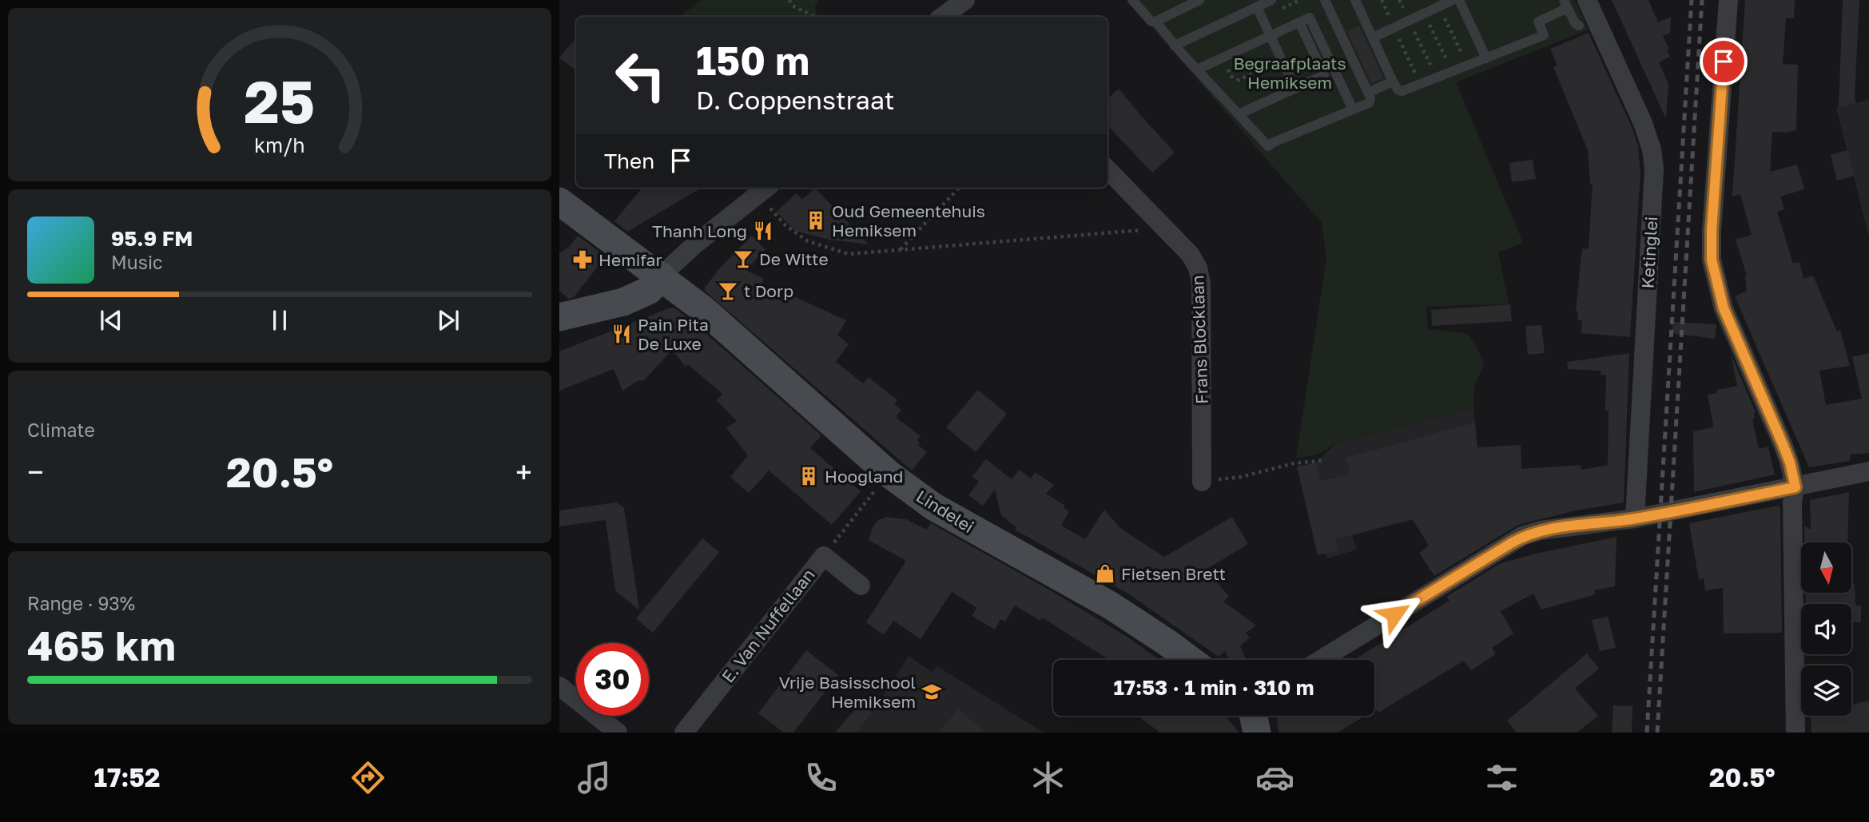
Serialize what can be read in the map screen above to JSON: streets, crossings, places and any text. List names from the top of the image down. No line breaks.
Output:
{"streets":{"street":["Ketinglei","Frans Blocklaan","Lindelei","E. Van Nuffellaan"]},"parks":["Begraafplaats Hemiksem"],"places":{"building":["Oud Gemeentehuis Hemiksem","Hoogland"],"restaurant":["Thanh Long","Pain Pita De Luxe"],"bar":["De Witte","t Dorp"],"pharmacy":["Hemifar"],"shop":["Fietsen Brett"],"school or university":["Vrije Basisschool Hemiksem"]},"north":"bottom","page":{"turn":["150 m","D. Coppenstraat"],"then":"Then","song":["95.9 FM","Music"],"tile":["Climate",["Range · 93%","465 km"]],"heat":["−","20.5°","+"],"limit":"30","trip":"17:53 · 1 min · 310 m","tabs":["17:52","20.5°"],"gauge":["25","km/h"]}}
